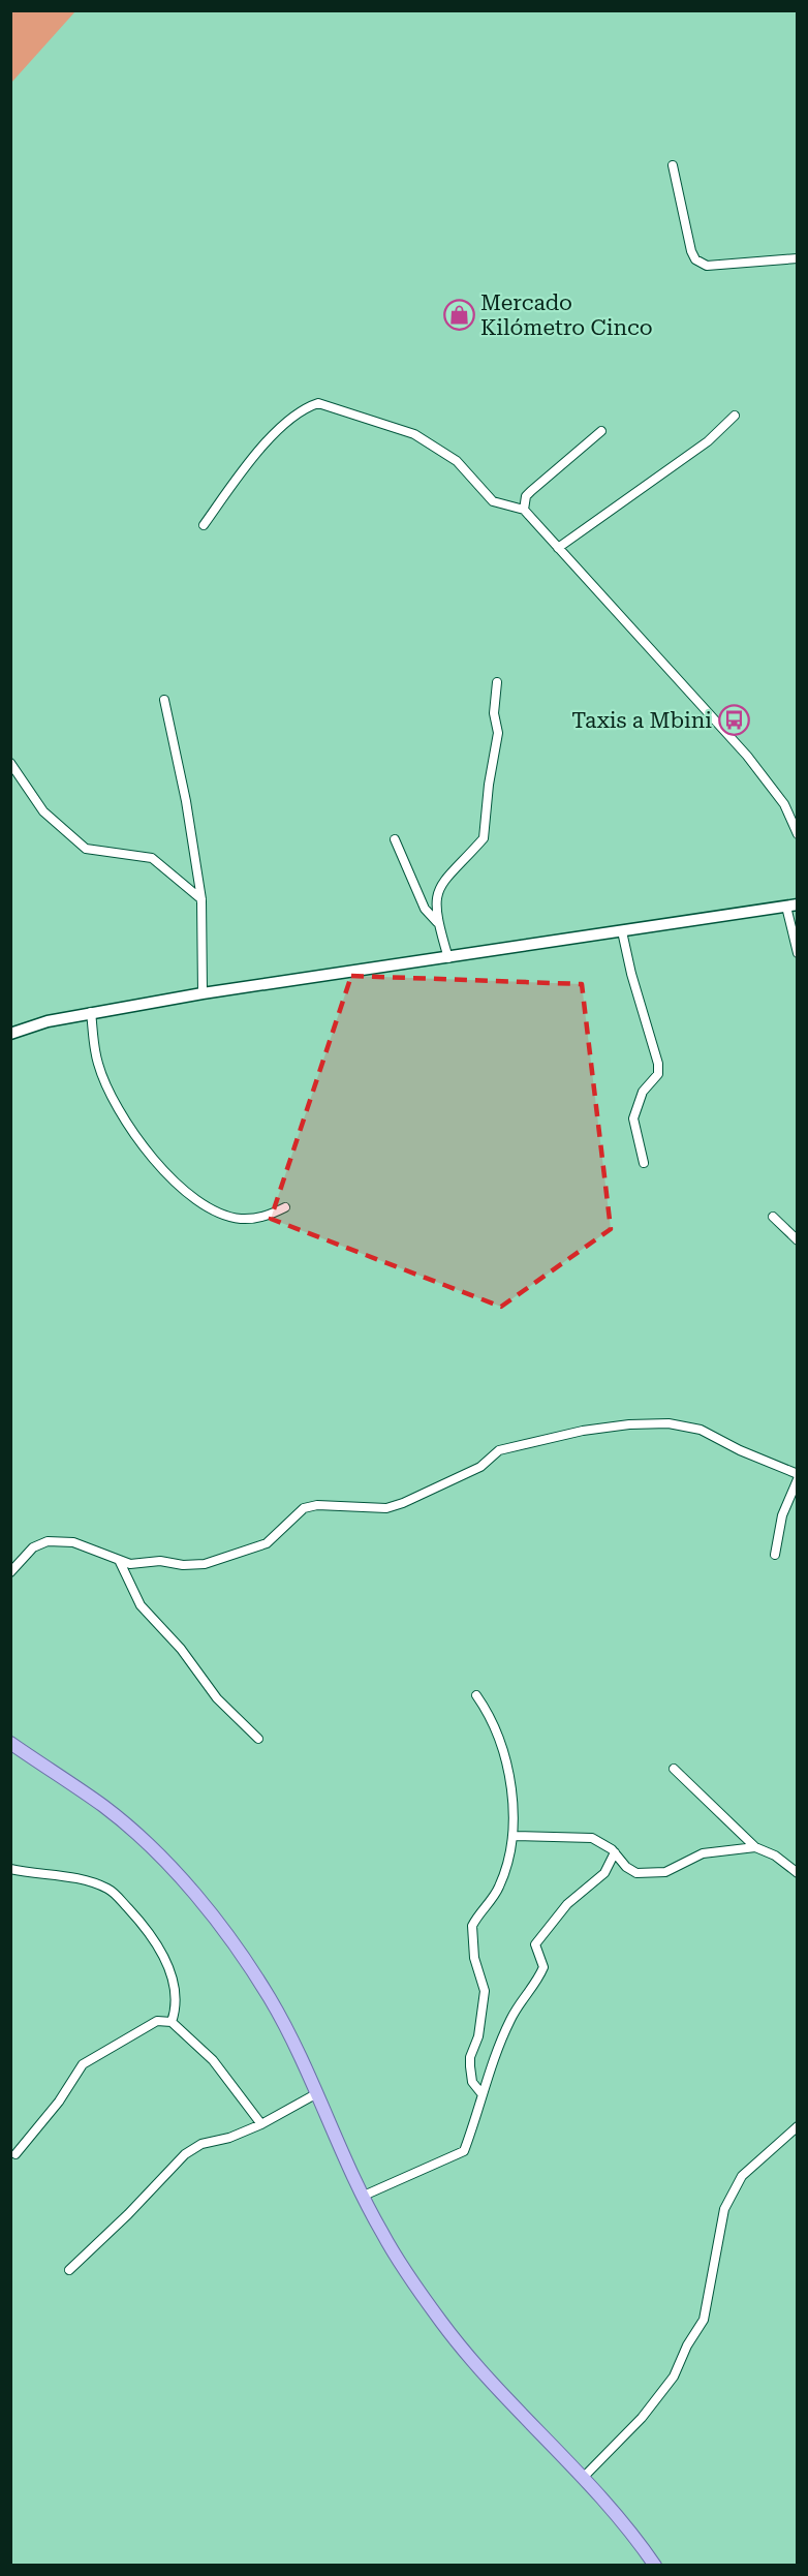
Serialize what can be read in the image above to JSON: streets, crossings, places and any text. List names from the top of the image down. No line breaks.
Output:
{"places":{"shop":["Mercado Kilómetro Cinco"],"bus stop":["Taxis a Mbini"]}}
